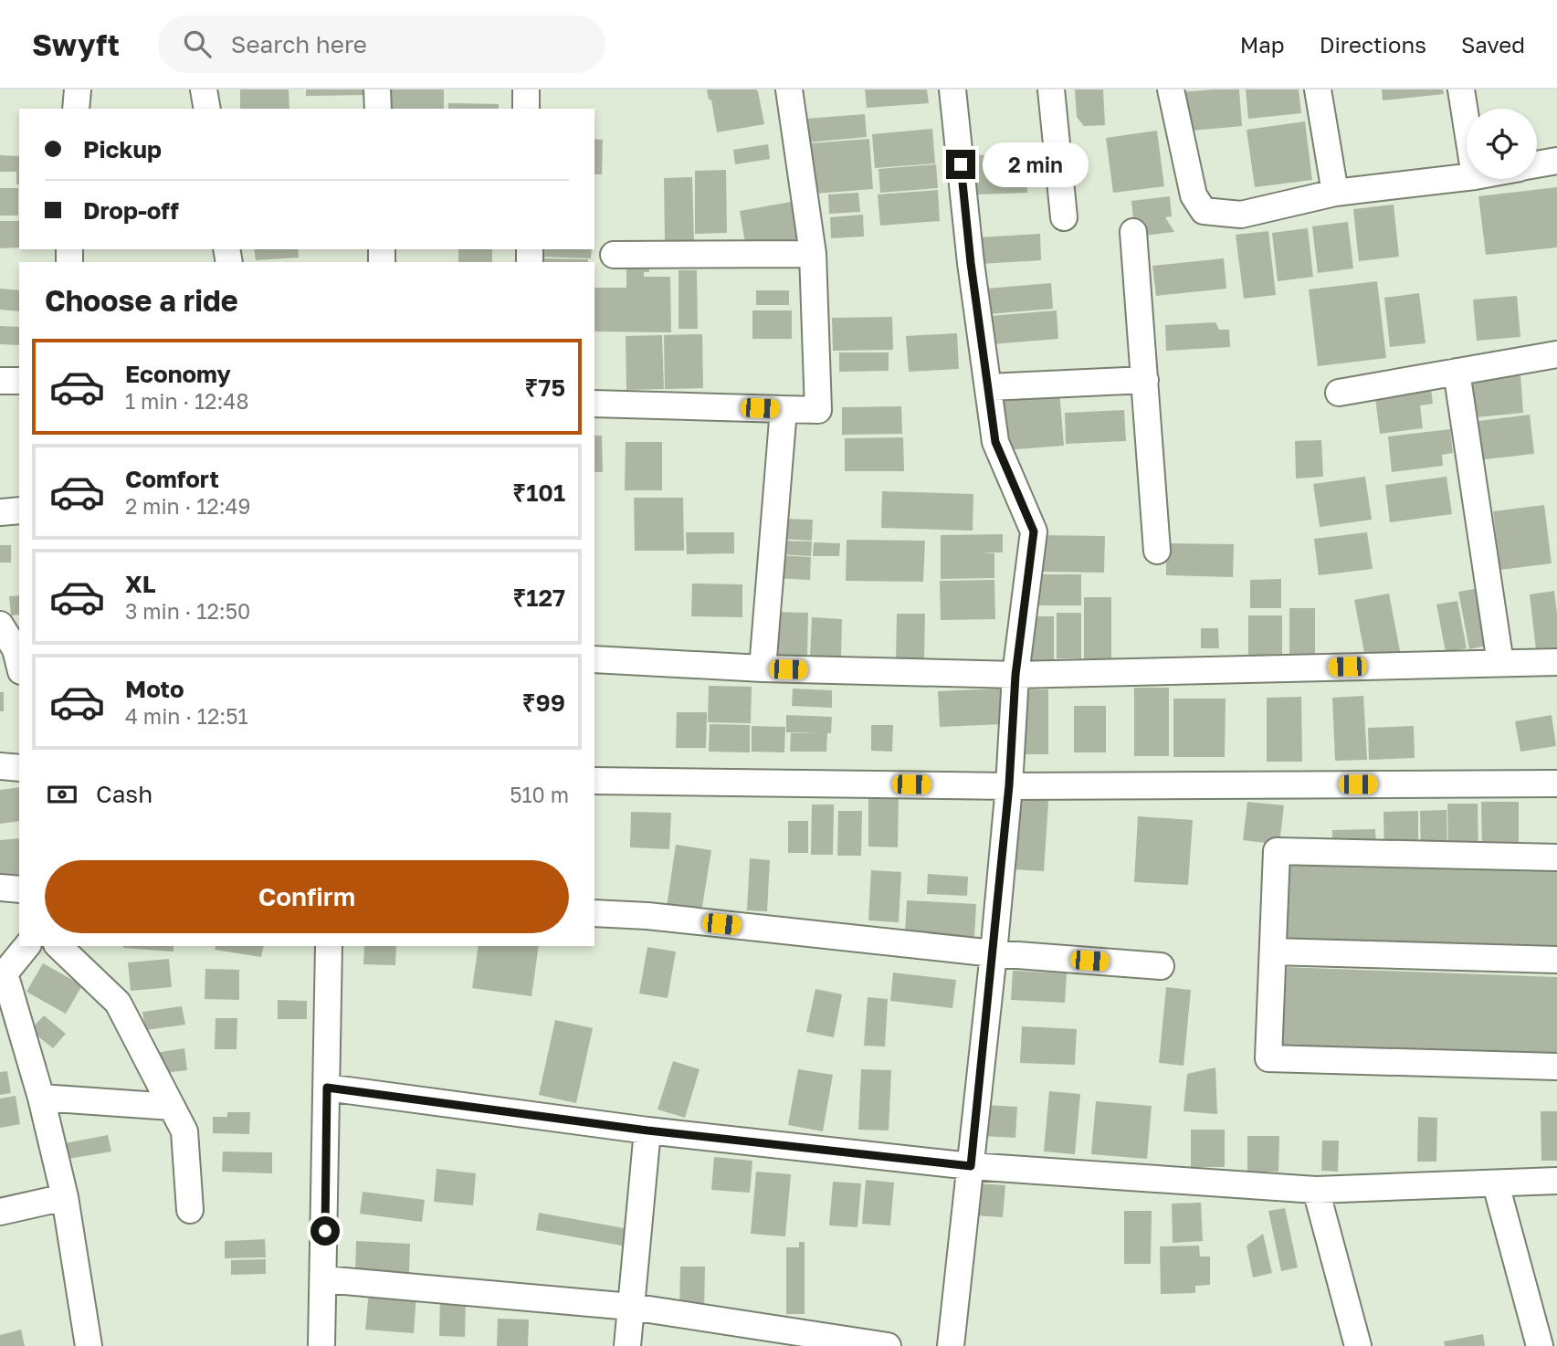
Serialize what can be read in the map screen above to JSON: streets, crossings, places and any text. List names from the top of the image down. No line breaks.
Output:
{"page":{"header":"Swyft","search":"Search here","nav":["Map","Directions","Saved"],"banner":["Pickup","Drop-off"],"bubble":"2 min","heading":"Choose a ride","list":[{"name":"Economy","note":"1 min · 12:48","value":"₹75"},{"name":"Comfort","note":"2 min · 12:49","value":"₹101"},{"name":"XL","note":"3 min · 12:50","value":"₹127"},{"name":"Moto","note":"4 min · 12:51","value":"₹99"}],"pay":["Cash","510 m"],"buttons":"Confirm"}}
